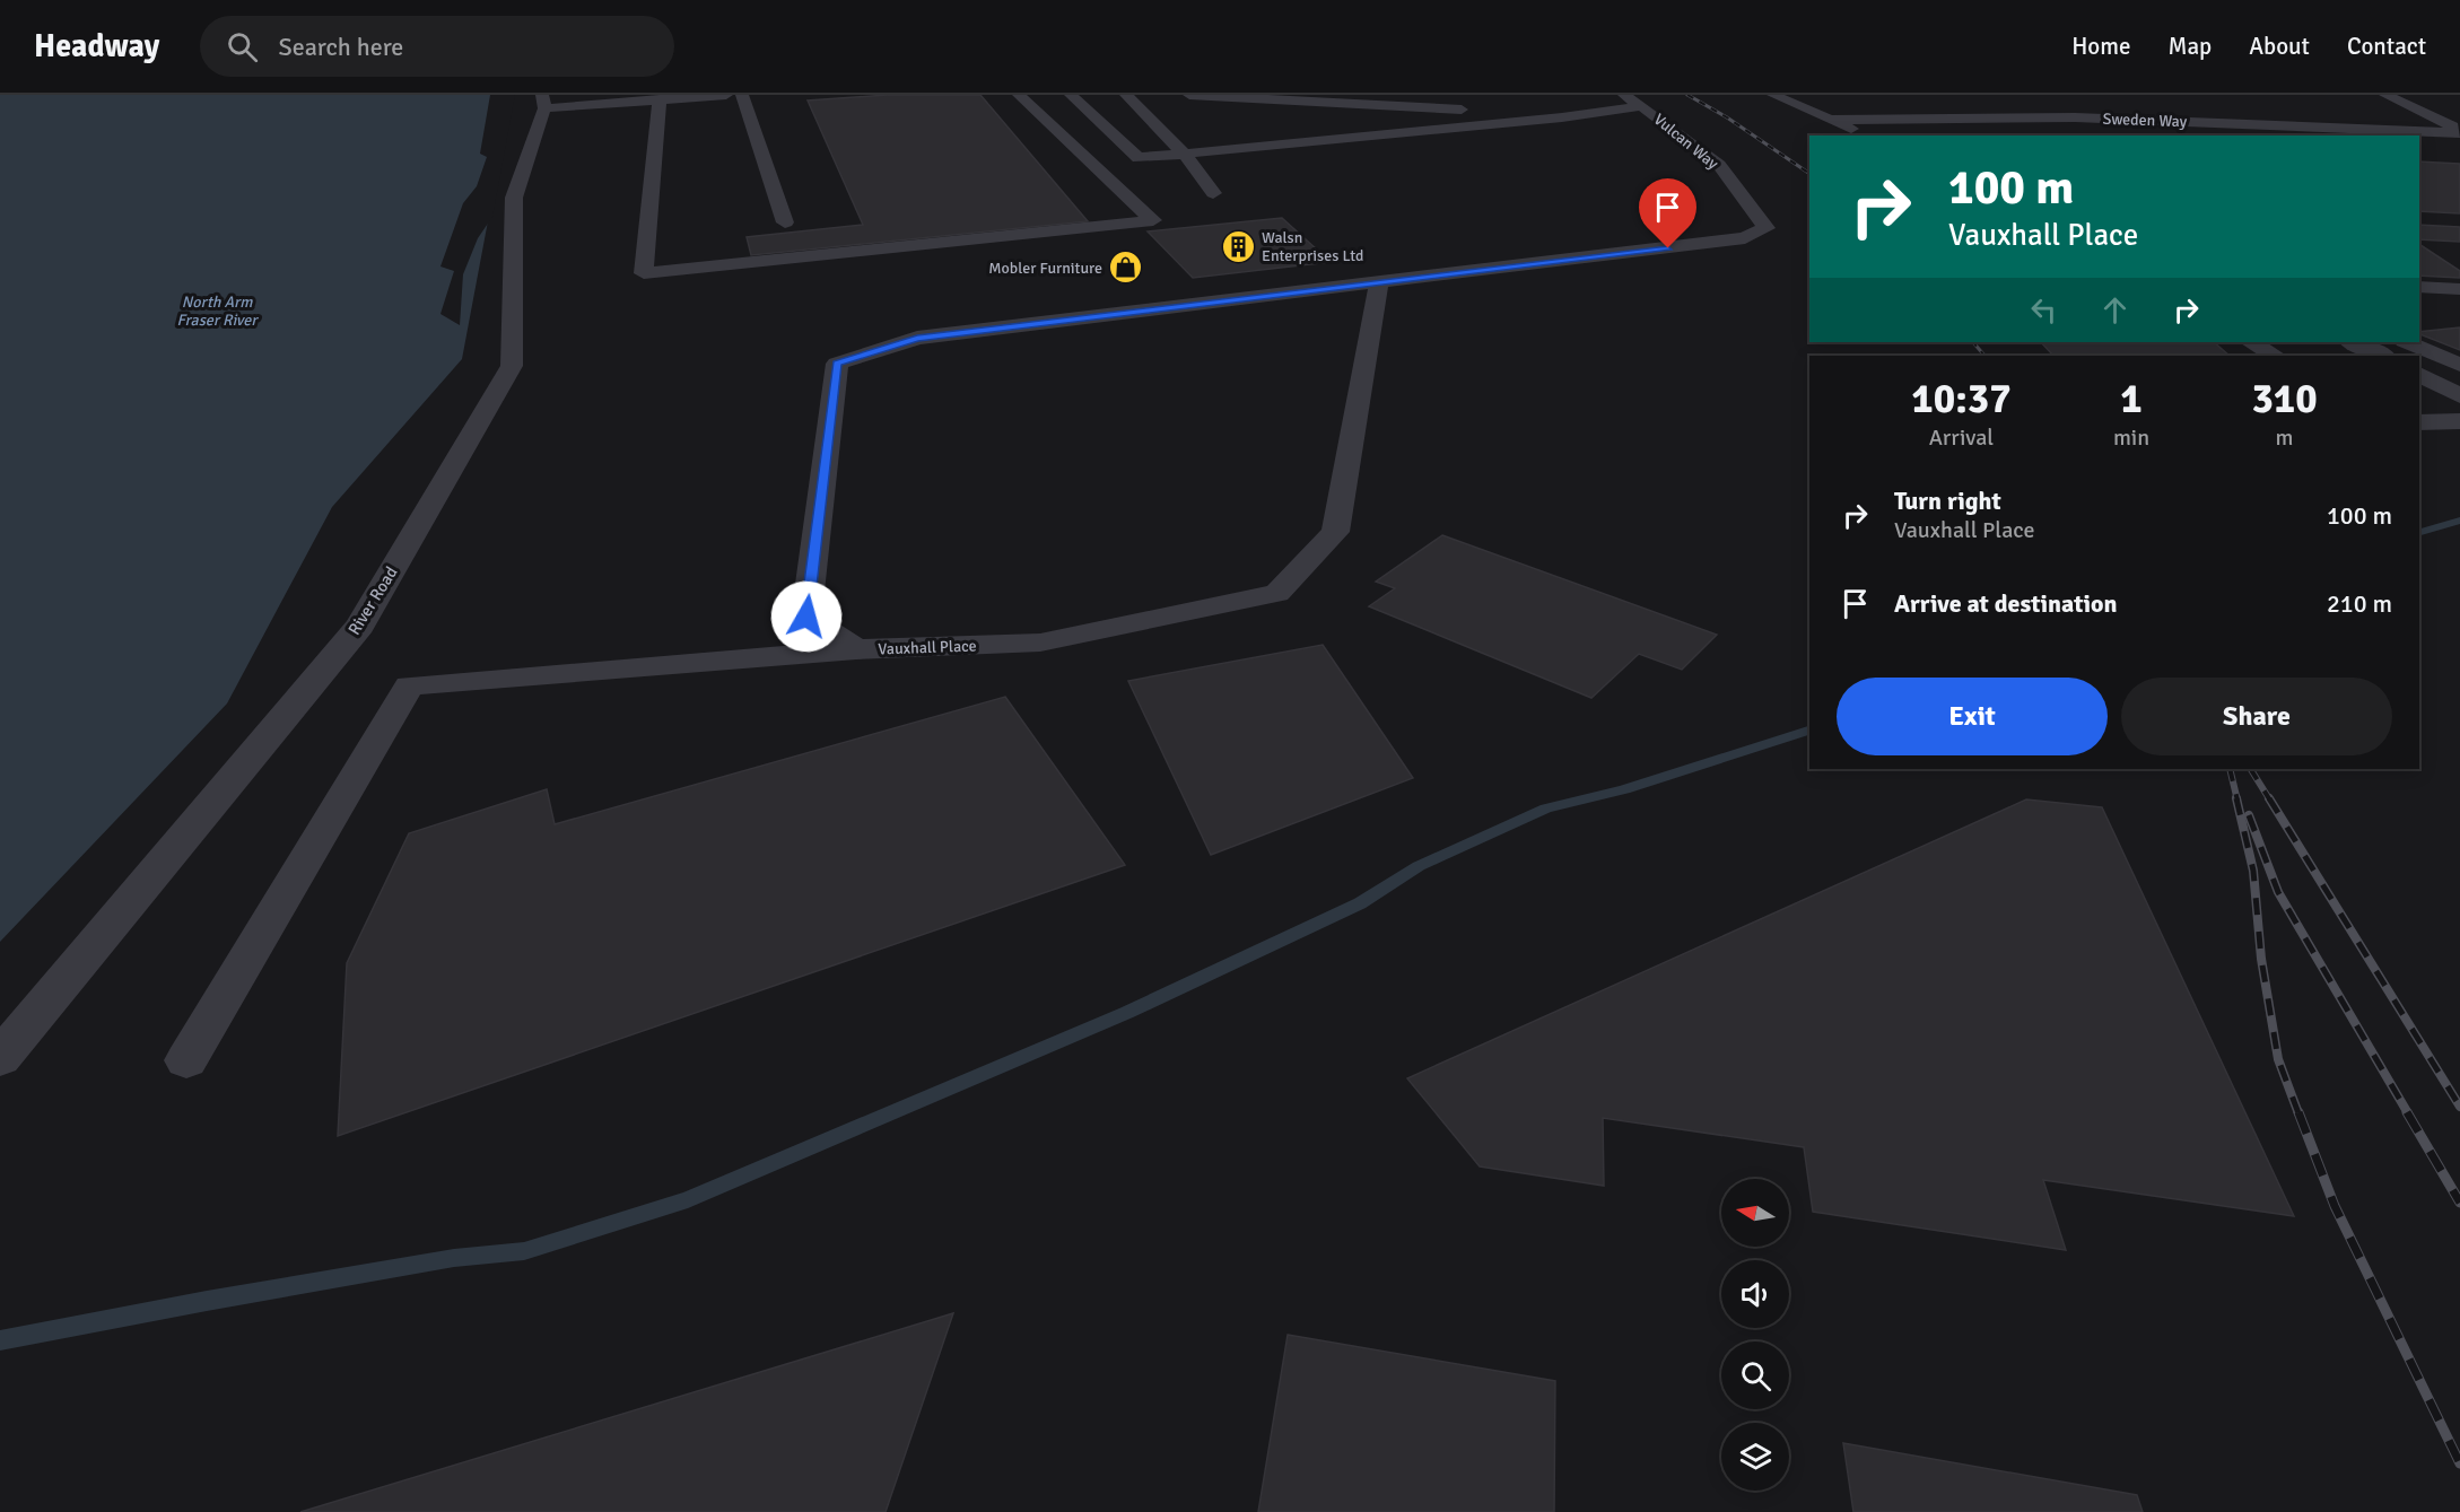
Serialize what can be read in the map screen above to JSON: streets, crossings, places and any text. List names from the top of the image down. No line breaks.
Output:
{"streets":{"street":["Sweden Way","Vulcan Way","River Road","Vauxhall Place"]},"crossings":[["Vulcan Way","Vauxhall Place"]],"water":["North Arm Fraser River"],"places":{"building":["Walsn Enterprises Ltd"],"shop":["Mobler Furniture"]},"north":"left","page":{"header":"Headway","search":"Search here","nav":["Home","Map","About","Contact"],"turn":["100 m","Vauxhall Place"],"eta":["10:37","Arrival","1","min","310","m"],"list":[{"name":"Turn right","note":"Vauxhall Place","value":"100 m"},{"name":"Arrive at destination","value":"210 m"}],"buttons":["Exit","Share"]}}
